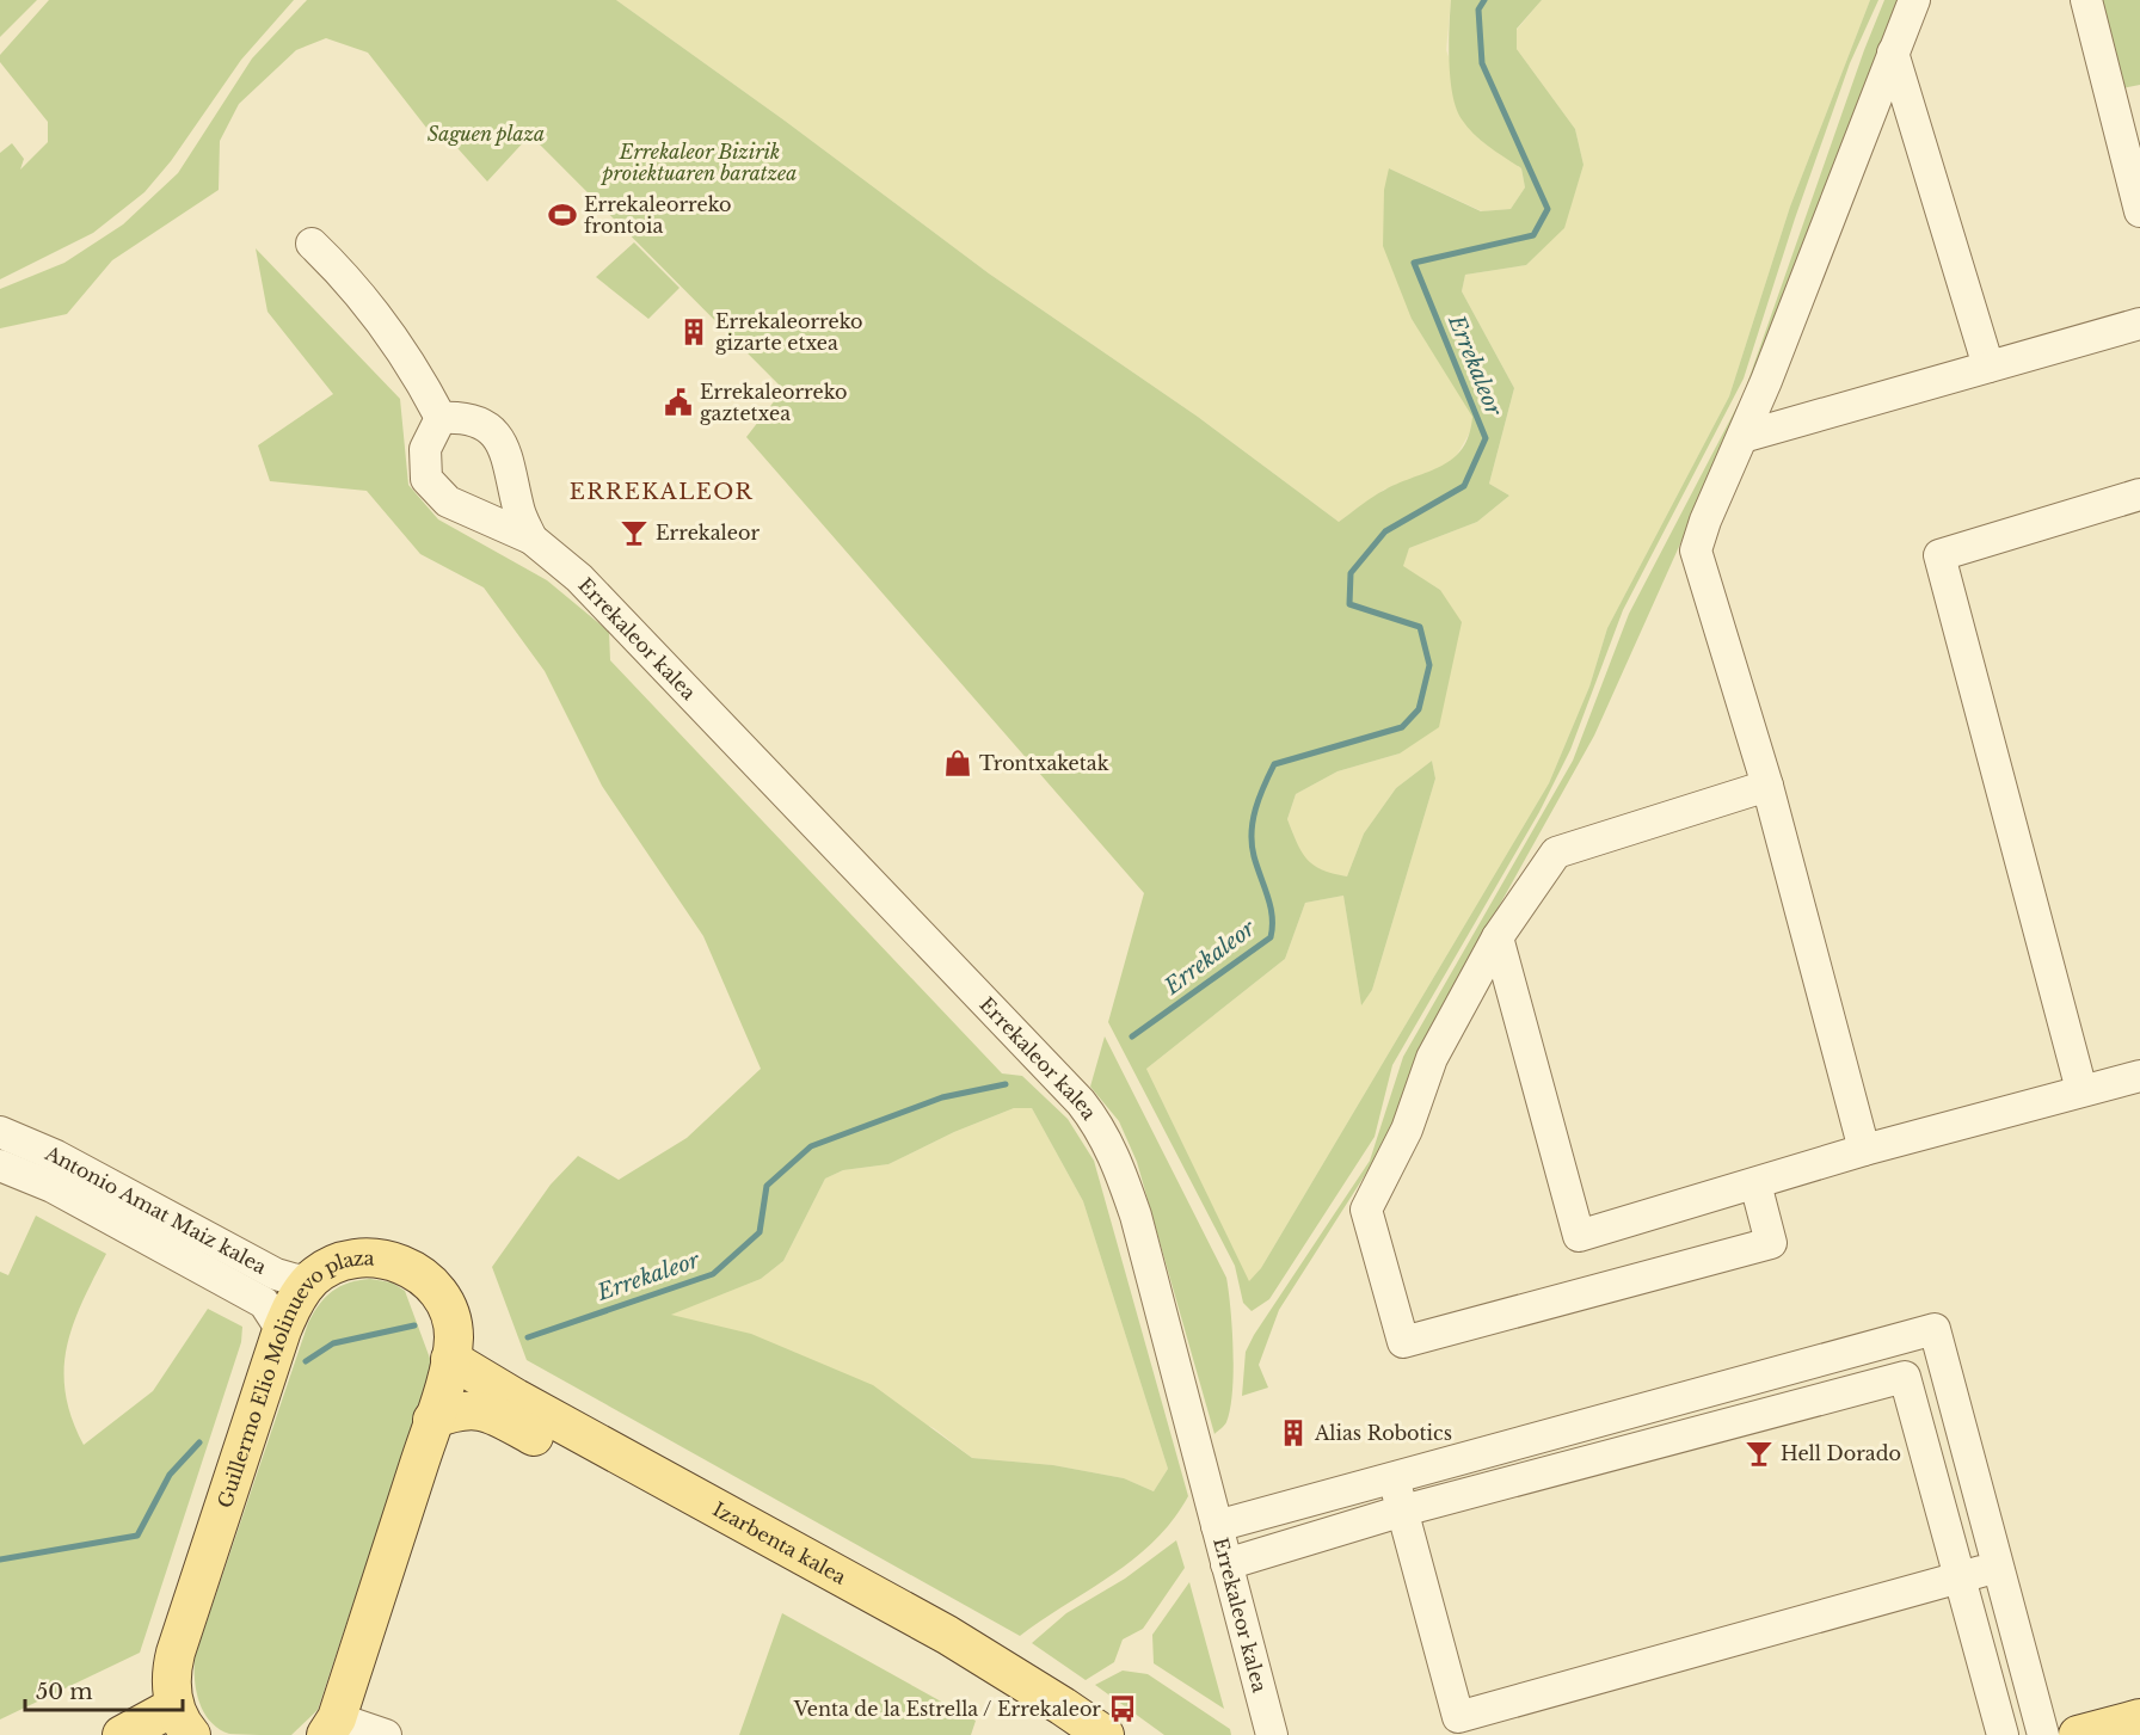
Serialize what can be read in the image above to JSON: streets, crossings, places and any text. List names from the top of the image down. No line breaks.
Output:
{"streets":{"main road":["Guillermo Elio Molinuevo plaza","Izarbenta kalea"],"street":["Errekaleor kalea","Antonio Amat Maiz kalea"]},"crossings":[["Antonio Amat Maiz kalea","Guillermo Elio Molinuevo plaza"],["Guillermo Elio Molinuevo plaza","Izarbenta kalea"]],"districts":["ERREKALEOR"],"water":["Errekaleor"],"parks":["Saguen plaza","Errekaleor Bizirik proiektuaren baratzea"],"places":{"sports":["Errekaleorreko frontoia"],"building":["Errekaleorreko gizarte etxea","Alias Robotics"],"public building":["Errekaleorreko gaztetxea"],"bar":["Errekaleor","Hell Dorado"],"shop":["Trontxaketak"],"bus stop":["Venta de la Estrella / Errekaleor"]},"scale_bar":"50 m"}
